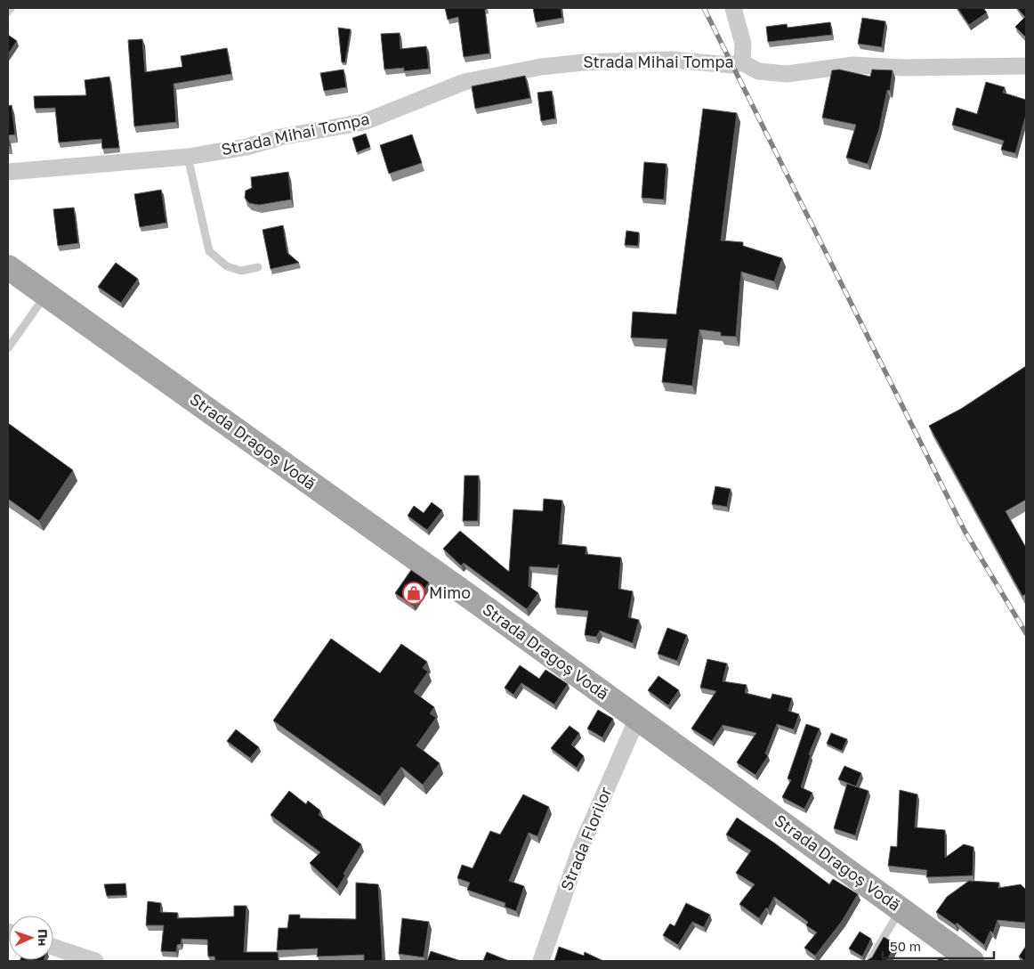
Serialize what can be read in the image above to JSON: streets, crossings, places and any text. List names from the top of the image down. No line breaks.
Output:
{"streets":{"main road":["Strada Dragoș Vodă"],"street":["Strada Mihai Tompa","Strada Florilor"]},"crossings":[["Strada Dragoș Vodă","Strada Florilor"]],"places":{"shop":["Mimo"]},"scale_bar":"50 m","north":"right"}
